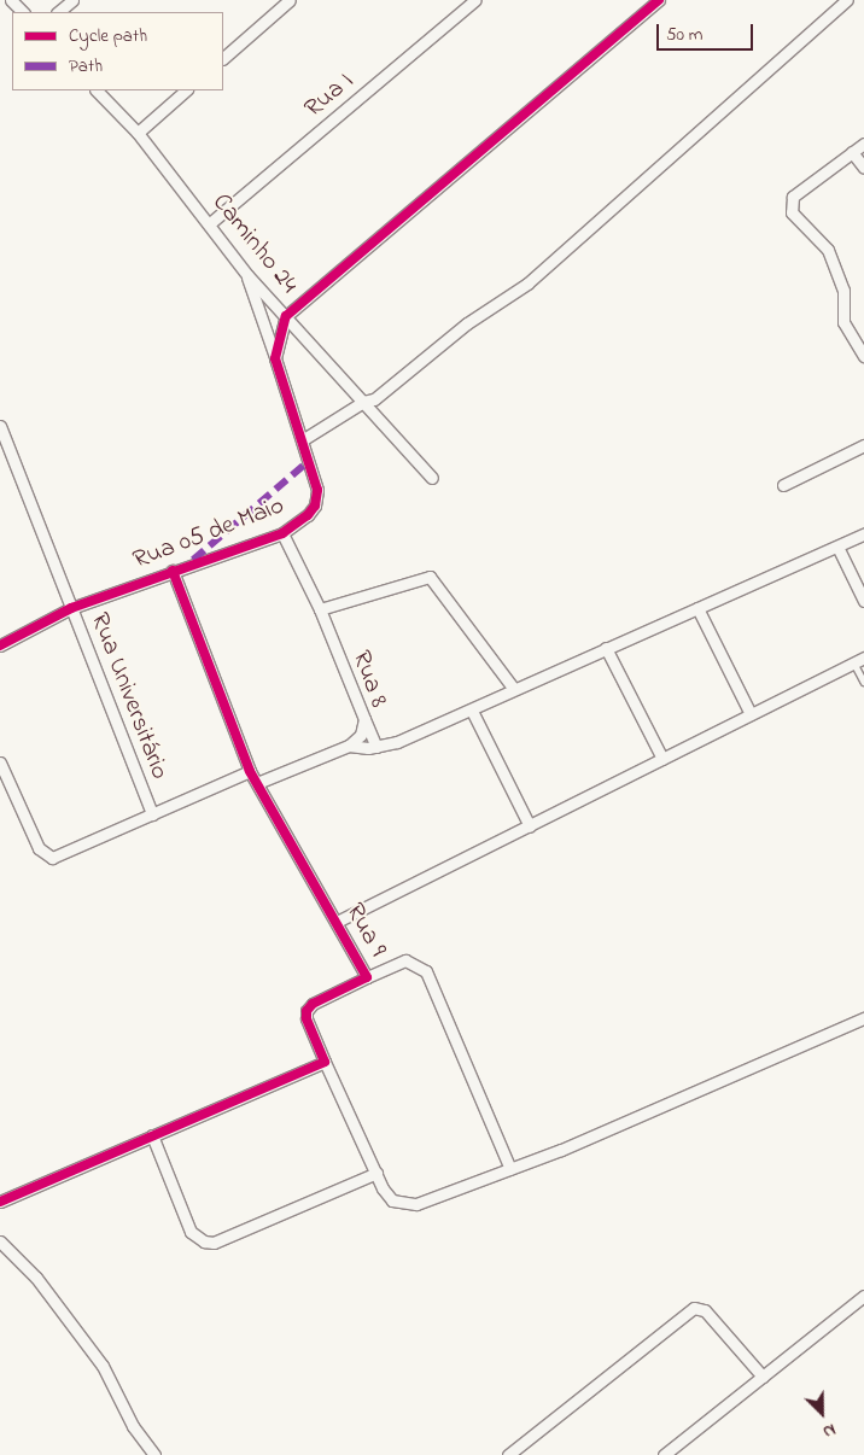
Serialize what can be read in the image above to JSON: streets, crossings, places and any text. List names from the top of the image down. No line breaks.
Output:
{"streets":{"street":["Rua I","Caminho 24","Rua 05 de Maio","Rua 8","Rua Universitário","Rua 9"]},"crossings":[["Rua I","Caminho 24"],["Caminho 24","Rua 05 de Maio"],["Rua 05 de Maio","Rua 8"],["Rua 05 de Maio","Rua Universitário"],["Rua 05 de Maio","Rua 9"],["Rua 8","Rua 9"]],"legend":["Cycle path","Path"],"scale_bar":"50 m","north":"bottom right"}
